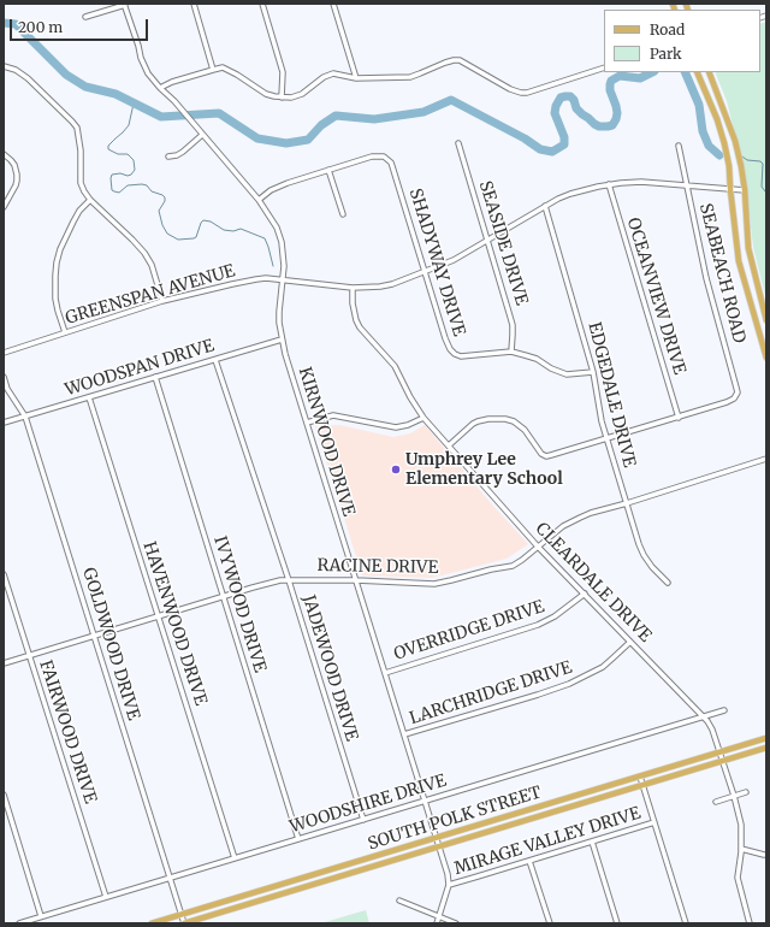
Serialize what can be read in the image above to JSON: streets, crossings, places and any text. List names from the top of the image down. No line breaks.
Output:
{"streets":{"main road":["SOUTH POLK STREET"],"street":["SEASIDE DRIVE","SHADYWAY DRIVE","SEABEACH ROAD","GREENSPAN AVENUE","OCEANVIEW DRIVE","WOODSPAN DRIVE","EDGEDALE DRIVE","KIRNWOOD DRIVE","RACINE DRIVE","CLEARDALE DRIVE","IVYWOOD DRIVE","HAVENWOOD DRIVE","OVERRIDGE DRIVE","GOLDWOOD DRIVE","JADEWOOD DRIVE","LARCHRIDGE DRIVE","FAIRWOOD DRIVE","WOODSHIRE DRIVE","MIRAGE VALLEY DRIVE"]},"crossings":[["SEASIDE DRIVE","SHADYWAY DRIVE"],["SEASIDE DRIVE","GREENSPAN AVENUE"],["SHADYWAY DRIVE","GREENSPAN AVENUE"],["SHADYWAY DRIVE","EDGEDALE DRIVE"],["SEABEACH ROAD","GREENSPAN AVENUE"],["SEABEACH ROAD","OCEANVIEW DRIVE"],["GREENSPAN AVENUE","OCEANVIEW DRIVE"],["GREENSPAN AVENUE","EDGEDALE DRIVE"],["GREENSPAN AVENUE","KIRNWOOD DRIVE"],["GREENSPAN AVENUE","CLEARDALE DRIVE"],["WOODSPAN DRIVE","KIRNWOOD DRIVE"],["WOODSPAN DRIVE","IVYWOOD DRIVE"],["WOODSPAN DRIVE","HAVENWOOD DRIVE"],["WOODSPAN DRIVE","GOLDWOOD DRIVE"],["WOODSPAN DRIVE","JADEWOOD DRIVE"],["EDGEDALE DRIVE","RACINE DRIVE"],["KIRNWOOD DRIVE","RACINE DRIVE"],["KIRNWOOD DRIVE","OVERRIDGE DRIVE"],["KIRNWOOD DRIVE","LARCHRIDGE DRIVE"],["KIRNWOOD DRIVE","WOODSHIRE DRIVE"],["KIRNWOOD DRIVE","SOUTH POLK STREET"],["KIRNWOOD DRIVE","MIRAGE VALLEY DRIVE"],["RACINE DRIVE","CLEARDALE DRIVE"],["RACINE DRIVE","IVYWOOD DRIVE"],["RACINE DRIVE","HAVENWOOD DRIVE"],["RACINE DRIVE","GOLDWOOD DRIVE"],["RACINE DRIVE","JADEWOOD DRIVE"],["RACINE DRIVE","FAIRWOOD DRIVE"],["CLEARDALE DRIVE","OVERRIDGE DRIVE"],["CLEARDALE DRIVE","LARCHRIDGE DRIVE"],["CLEARDALE DRIVE","WOODSHIRE DRIVE"],["CLEARDALE DRIVE","SOUTH POLK STREET"],["IVYWOOD DRIVE","WOODSHIRE DRIVE"],["HAVENWOOD DRIVE","WOODSHIRE DRIVE"],["GOLDWOOD DRIVE","WOODSHIRE DRIVE"],["GOLDWOOD DRIVE","SOUTH POLK STREET"],["JADEWOOD DRIVE","WOODSHIRE DRIVE"],["FAIRWOOD DRIVE","WOODSHIRE DRIVE"]],"places":["Umphrey Lee Elementary School"],"legend":["Road","Park"],"scale_bar":"200 m"}
